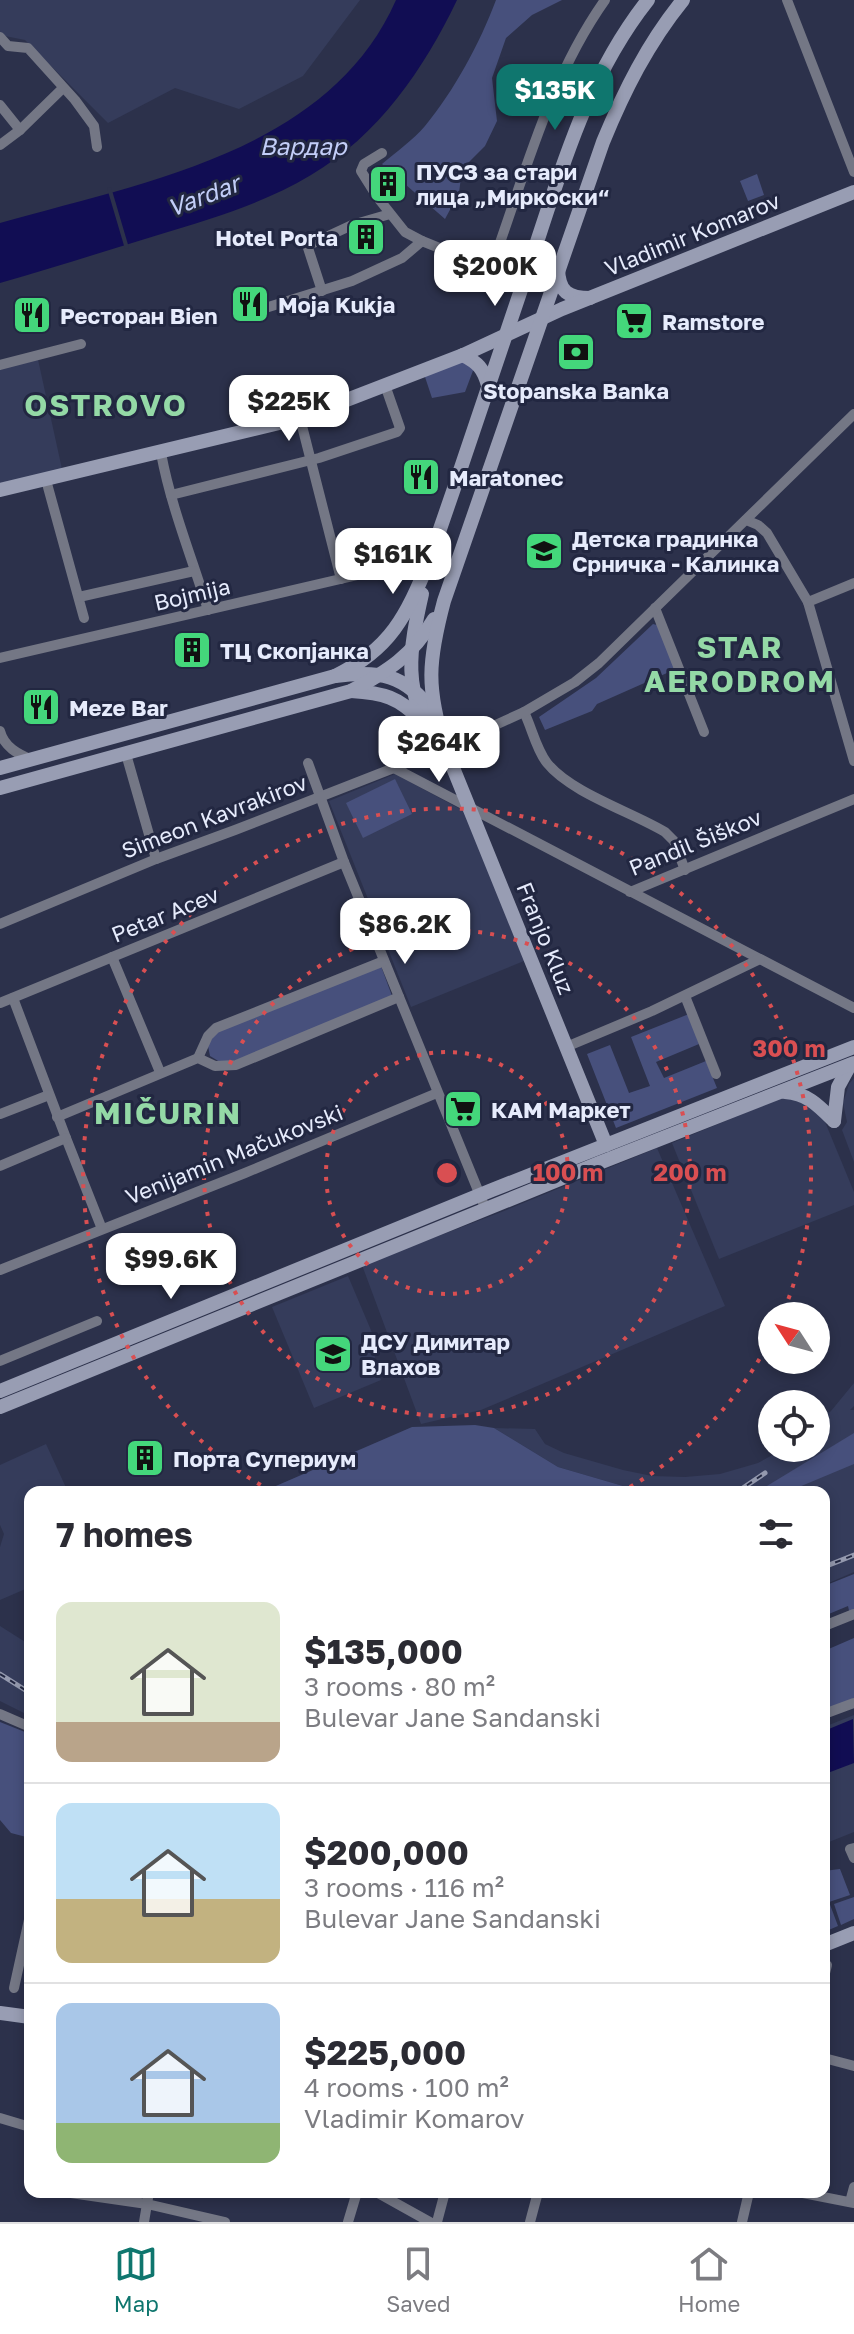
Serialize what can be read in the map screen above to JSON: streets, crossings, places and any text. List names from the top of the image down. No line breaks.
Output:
{"streets":{"street":["Vladimir Komarov","Bojmija","Simeon Kavrakirov","Pandil Šiškov","Petar Acev","Franjo Kluz","Venijamin Mačukovski"]},"crossings":[["Simeon Kavrakirov","Pandil Šiškov"],["Simeon Kavrakirov","Franjo Kluz"],["Pandil Šiškov","Franjo Kluz"]],"districts":["OSTROVO","STAR AERODROM","MIČURIN"],"water":["Вардар","Vardar"],"places":{"building":["ПУСЗ за стари лица „Миркоски“","Hotel Porta","ТЦ Скопјанка","Порта Супериум"],"restaurant":["Moja Kukja","Ресторан Bien","Maratonec","Meze Bar"],"supermarket":["Ramstore","КАМ Маркет"],"bank":["Stopanska Banka"],"school or university":["Детска градинка Срничка - Калинка","ДСУ Димитар Влахов"]},"north":"top left","page":{"price":["$135K","$200K","$225K","$161K","$264K","$86.2K","$99.6K"],"heading":"7 homes","list":[{"name":"$135,000","note":"3 rooms · 80 m² · Bulevar Jane Sandanski"},{"name":"$200,000","note":"3 rooms · 116 m² · Bulevar Jane Sandanski"},{"name":"$225,000","note":"4 rooms · 100 m² · Vladimir Komarov"}],"tabs":["Map","Saved","Home"]},"rings":["300 m","100 m","200 m"]}
